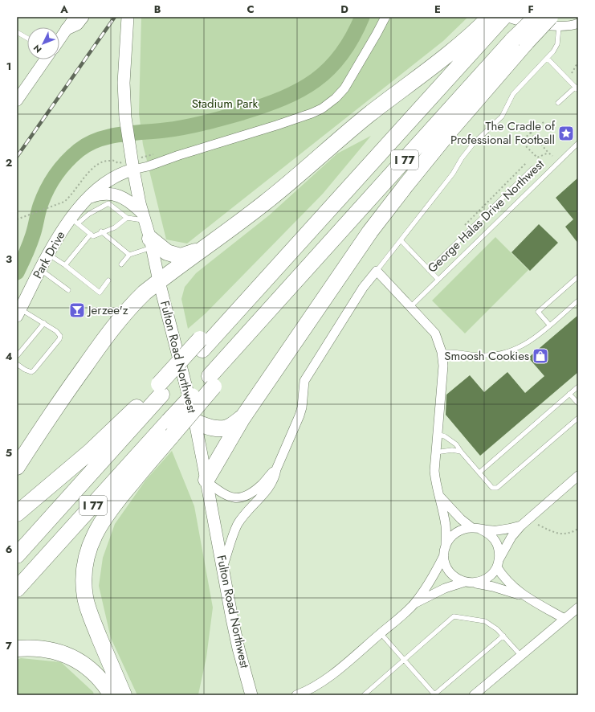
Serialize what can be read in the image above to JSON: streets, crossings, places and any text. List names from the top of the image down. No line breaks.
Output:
{"streets":{"highway":["I 77"],"main road":["Park Drive","Fulton Road Northwest"],"lane":["George Halas Drive Northwest"]},"crossings":[["Park Drive","Fulton Road Northwest"]],"parks":["Stadium Park"],"places":{"place":["The Cradle of Professional Football"],"bar":["Jerzee'z"],"shop":["Smoosh Cookies"]},"north":"bottom left","grid":{"columns":["A","B","C","D","E","F"],"rows":["1","2","3","4","5","6","7"]}}
